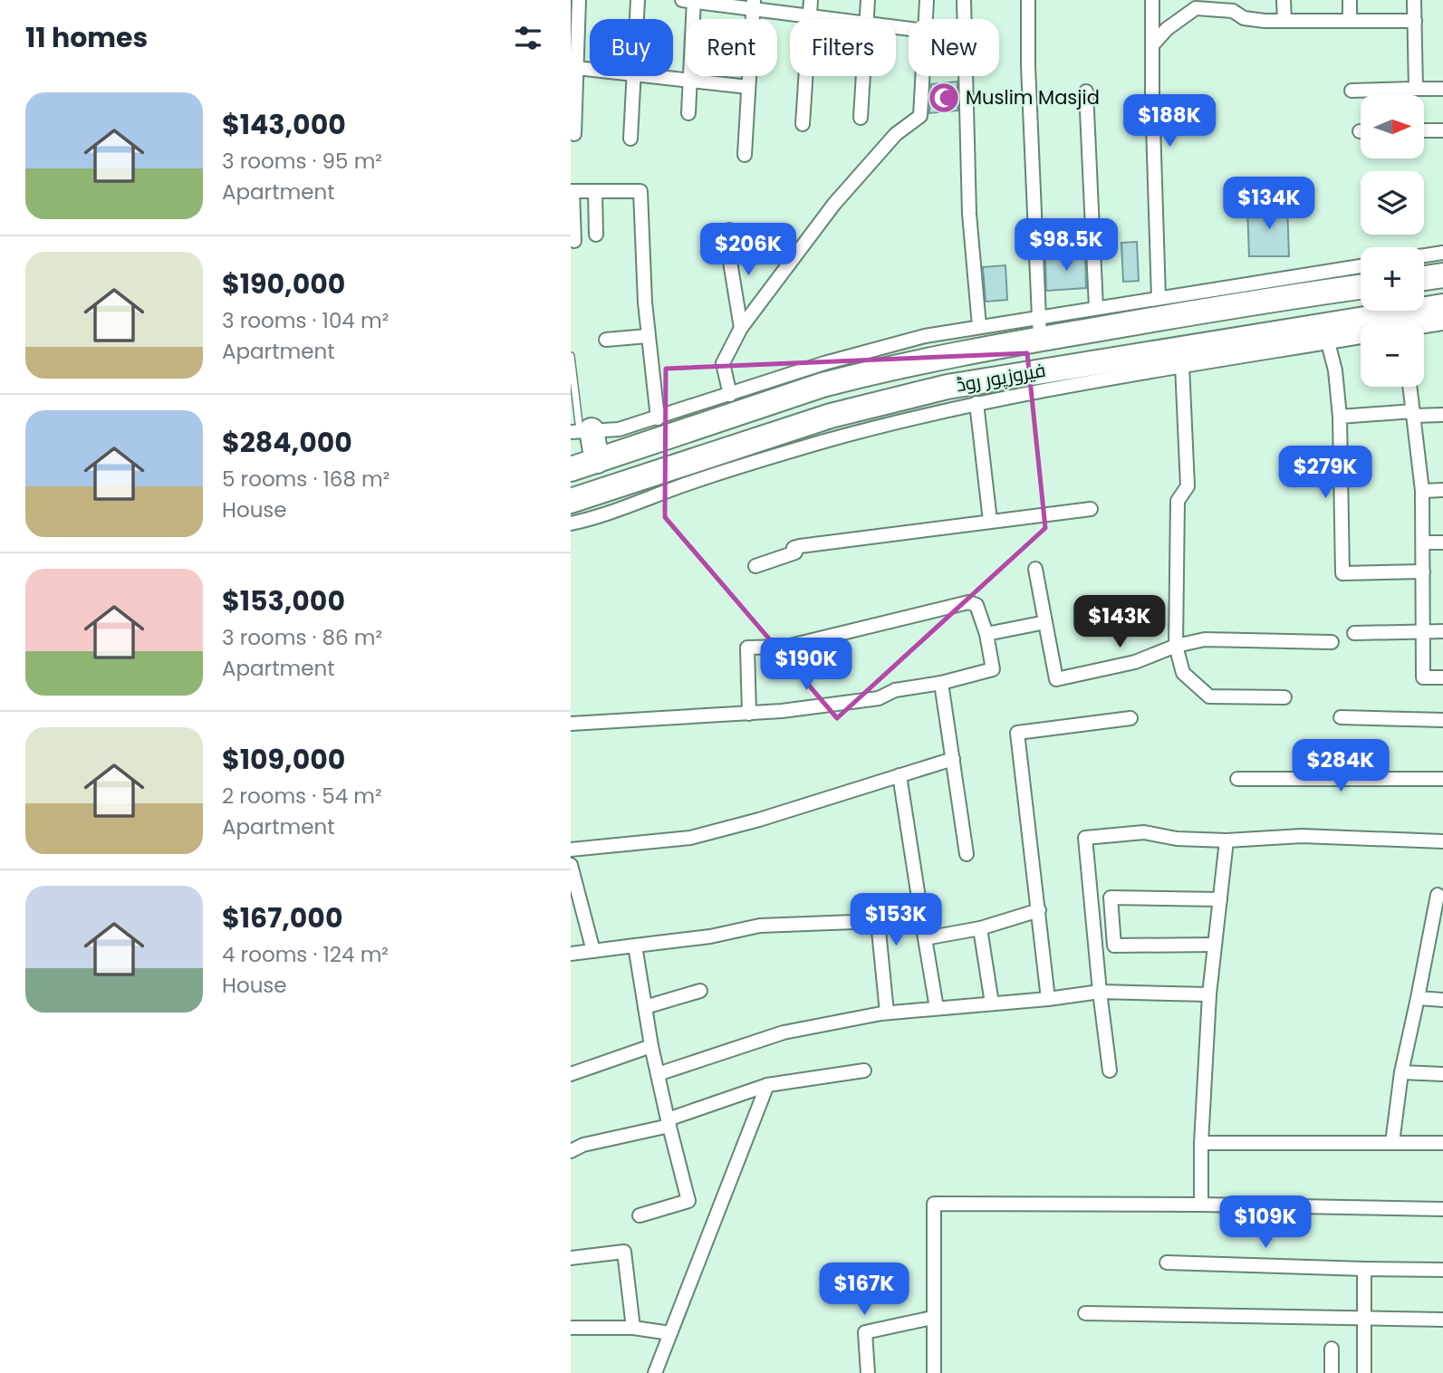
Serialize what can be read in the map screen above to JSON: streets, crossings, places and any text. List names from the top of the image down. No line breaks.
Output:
{"streets":{"highway":["فیروزپور روڈ"]},"places":{"mosque":["Muslim Masjid"]},"north":"right","page":{"heading":"11 homes","chip":["Buy","Rent","Filters","New"],"list":[{"name":"$143,000","note":"3 rooms · 95 m² · Apartment"},{"name":"$190,000","note":"3 rooms · 104 m² · Apartment"},{"name":"$284,000","note":"5 rooms · 168 m² · House"},{"name":"$153,000","note":"3 rooms · 86 m² · Apartment"},{"name":"$109,000","note":"2 rooms · 54 m² · Apartment"},{"name":"$167,000","note":"4 rooms · 124 m² · House"}],"price":["$188K","$134K","$98.5K","$206K","$279K","$143K","$190K","$284K","$153K","$109K","$167K"],"map_buttons":["+","−"]}}
